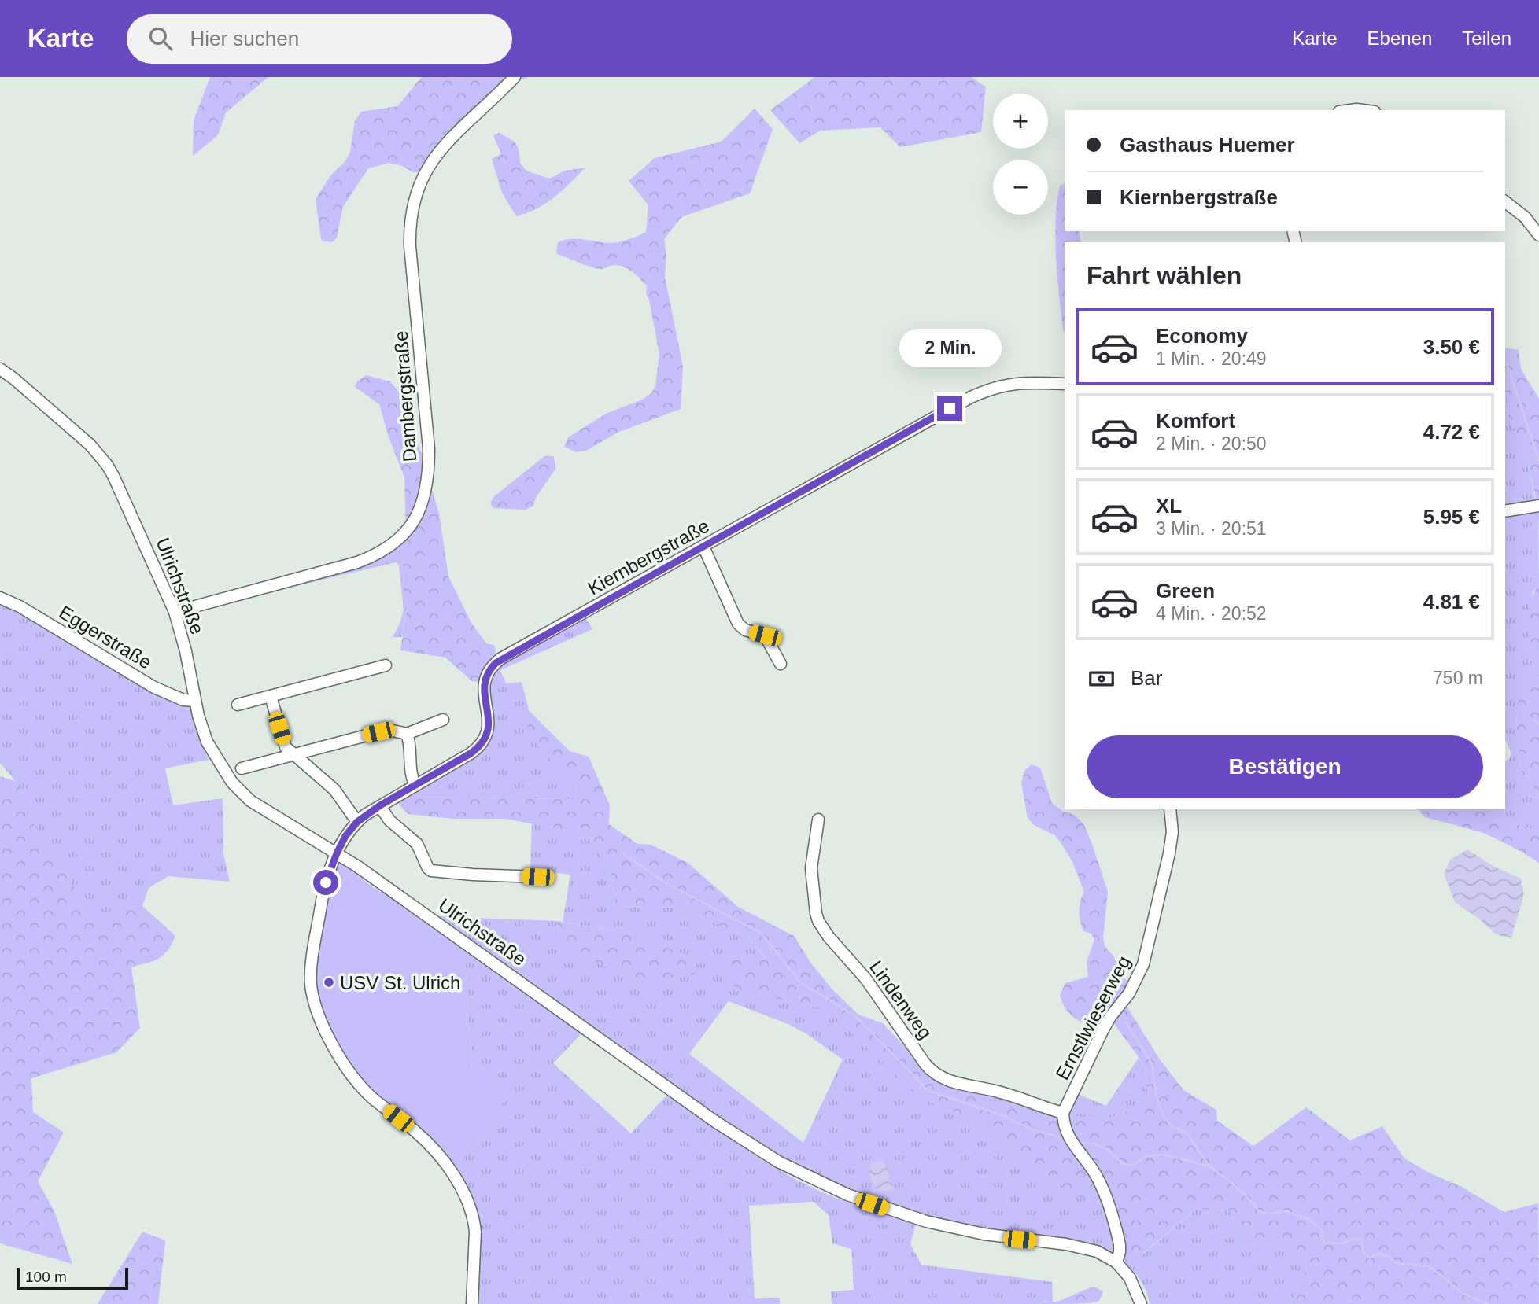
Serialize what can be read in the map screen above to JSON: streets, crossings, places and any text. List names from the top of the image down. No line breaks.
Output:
{"streets":{"street":["Dambergstraße","Kiernbergstraße","Ulrichstraße","Eggerstraße","Lindenweg","Ernstlwieserweg"]},"crossings":[["Dambergstraße","Ulrichstraße"],["Kiernbergstraße","Ulrichstraße"],["Ulrichstraße","Eggerstraße"],["Lindenweg","Ernstlwieserweg"]],"places":["USV St. Ulrich"],"scale_bar":"100 m","page":{"header":"Karte","search":"Hier suchen","nav":["Karte","Ebenen","Teilen"],"map_buttons":["+","−"],"banner":["Gasthaus Huemer","Kiernbergstraße"],"heading":"Fahrt wählen","list":[{"name":"Economy","note":"1 Min. · 20:49","value":"3.50 €"},{"name":"Komfort","note":"2 Min. · 20:50","value":"4.72 €"},{"name":"XL","note":"3 Min. · 20:51","value":"5.95 €"},{"name":"Green","note":"4 Min. · 20:52","value":"4.81 €"}],"bubble":"2 Min.","pay":["Bar","750 m"],"buttons":"Bestätigen","scale":"100 m"}}
